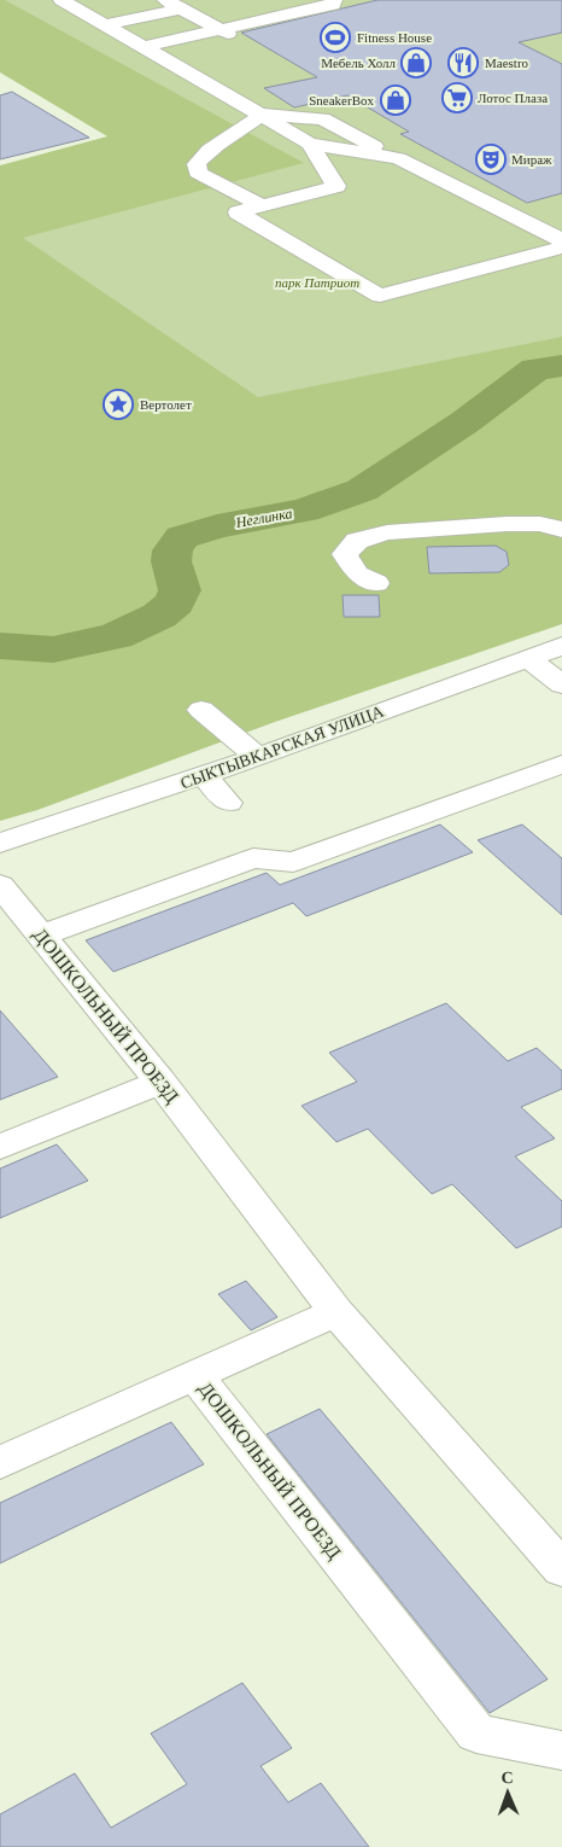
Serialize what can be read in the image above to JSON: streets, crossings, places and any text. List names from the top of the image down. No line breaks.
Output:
{"streets":{"street":["СЫКТЫВКАРСКАЯ УЛИЦА","ДОШКОЛЬНЫЙ ПРОЕЗД"]},"water":["Неглинка"],"parks":["парк Патриот"],"places":{"sports":["Fitness House"],"shop":["Мебель Холл","SneakerBox"],"restaurant":["Maestro"],"supermarket":["Лотос Плаза"],"theatre":["Мираж"],"place":["Вертолет"]},"north":"top"}
